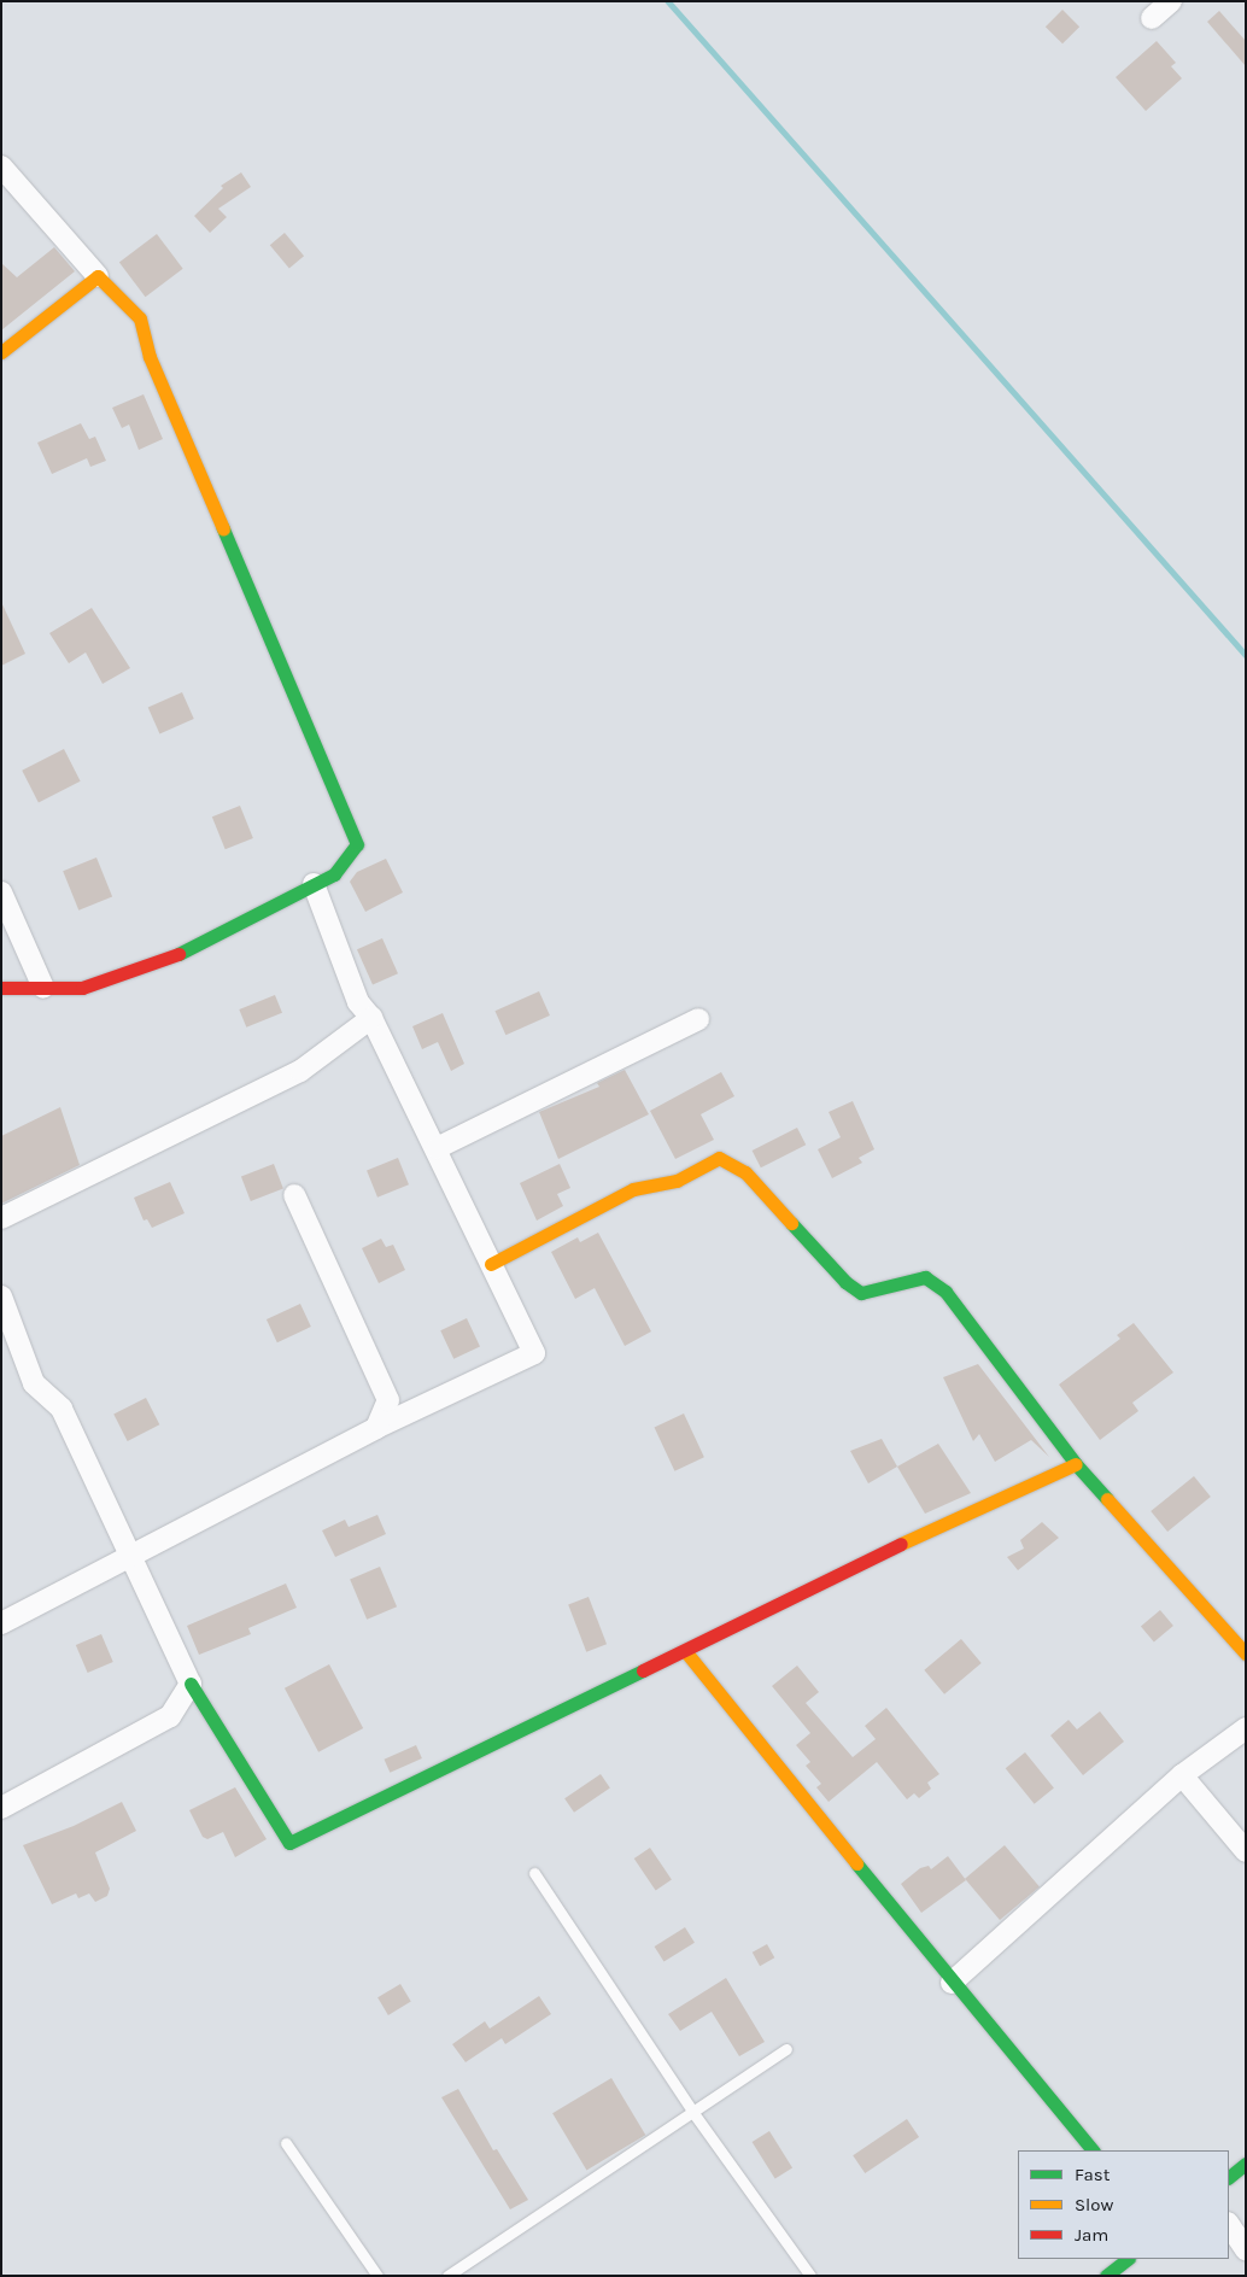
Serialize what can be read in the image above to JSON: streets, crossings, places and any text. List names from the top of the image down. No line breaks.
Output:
{"legend":["Fast","Slow","Jam"]}
